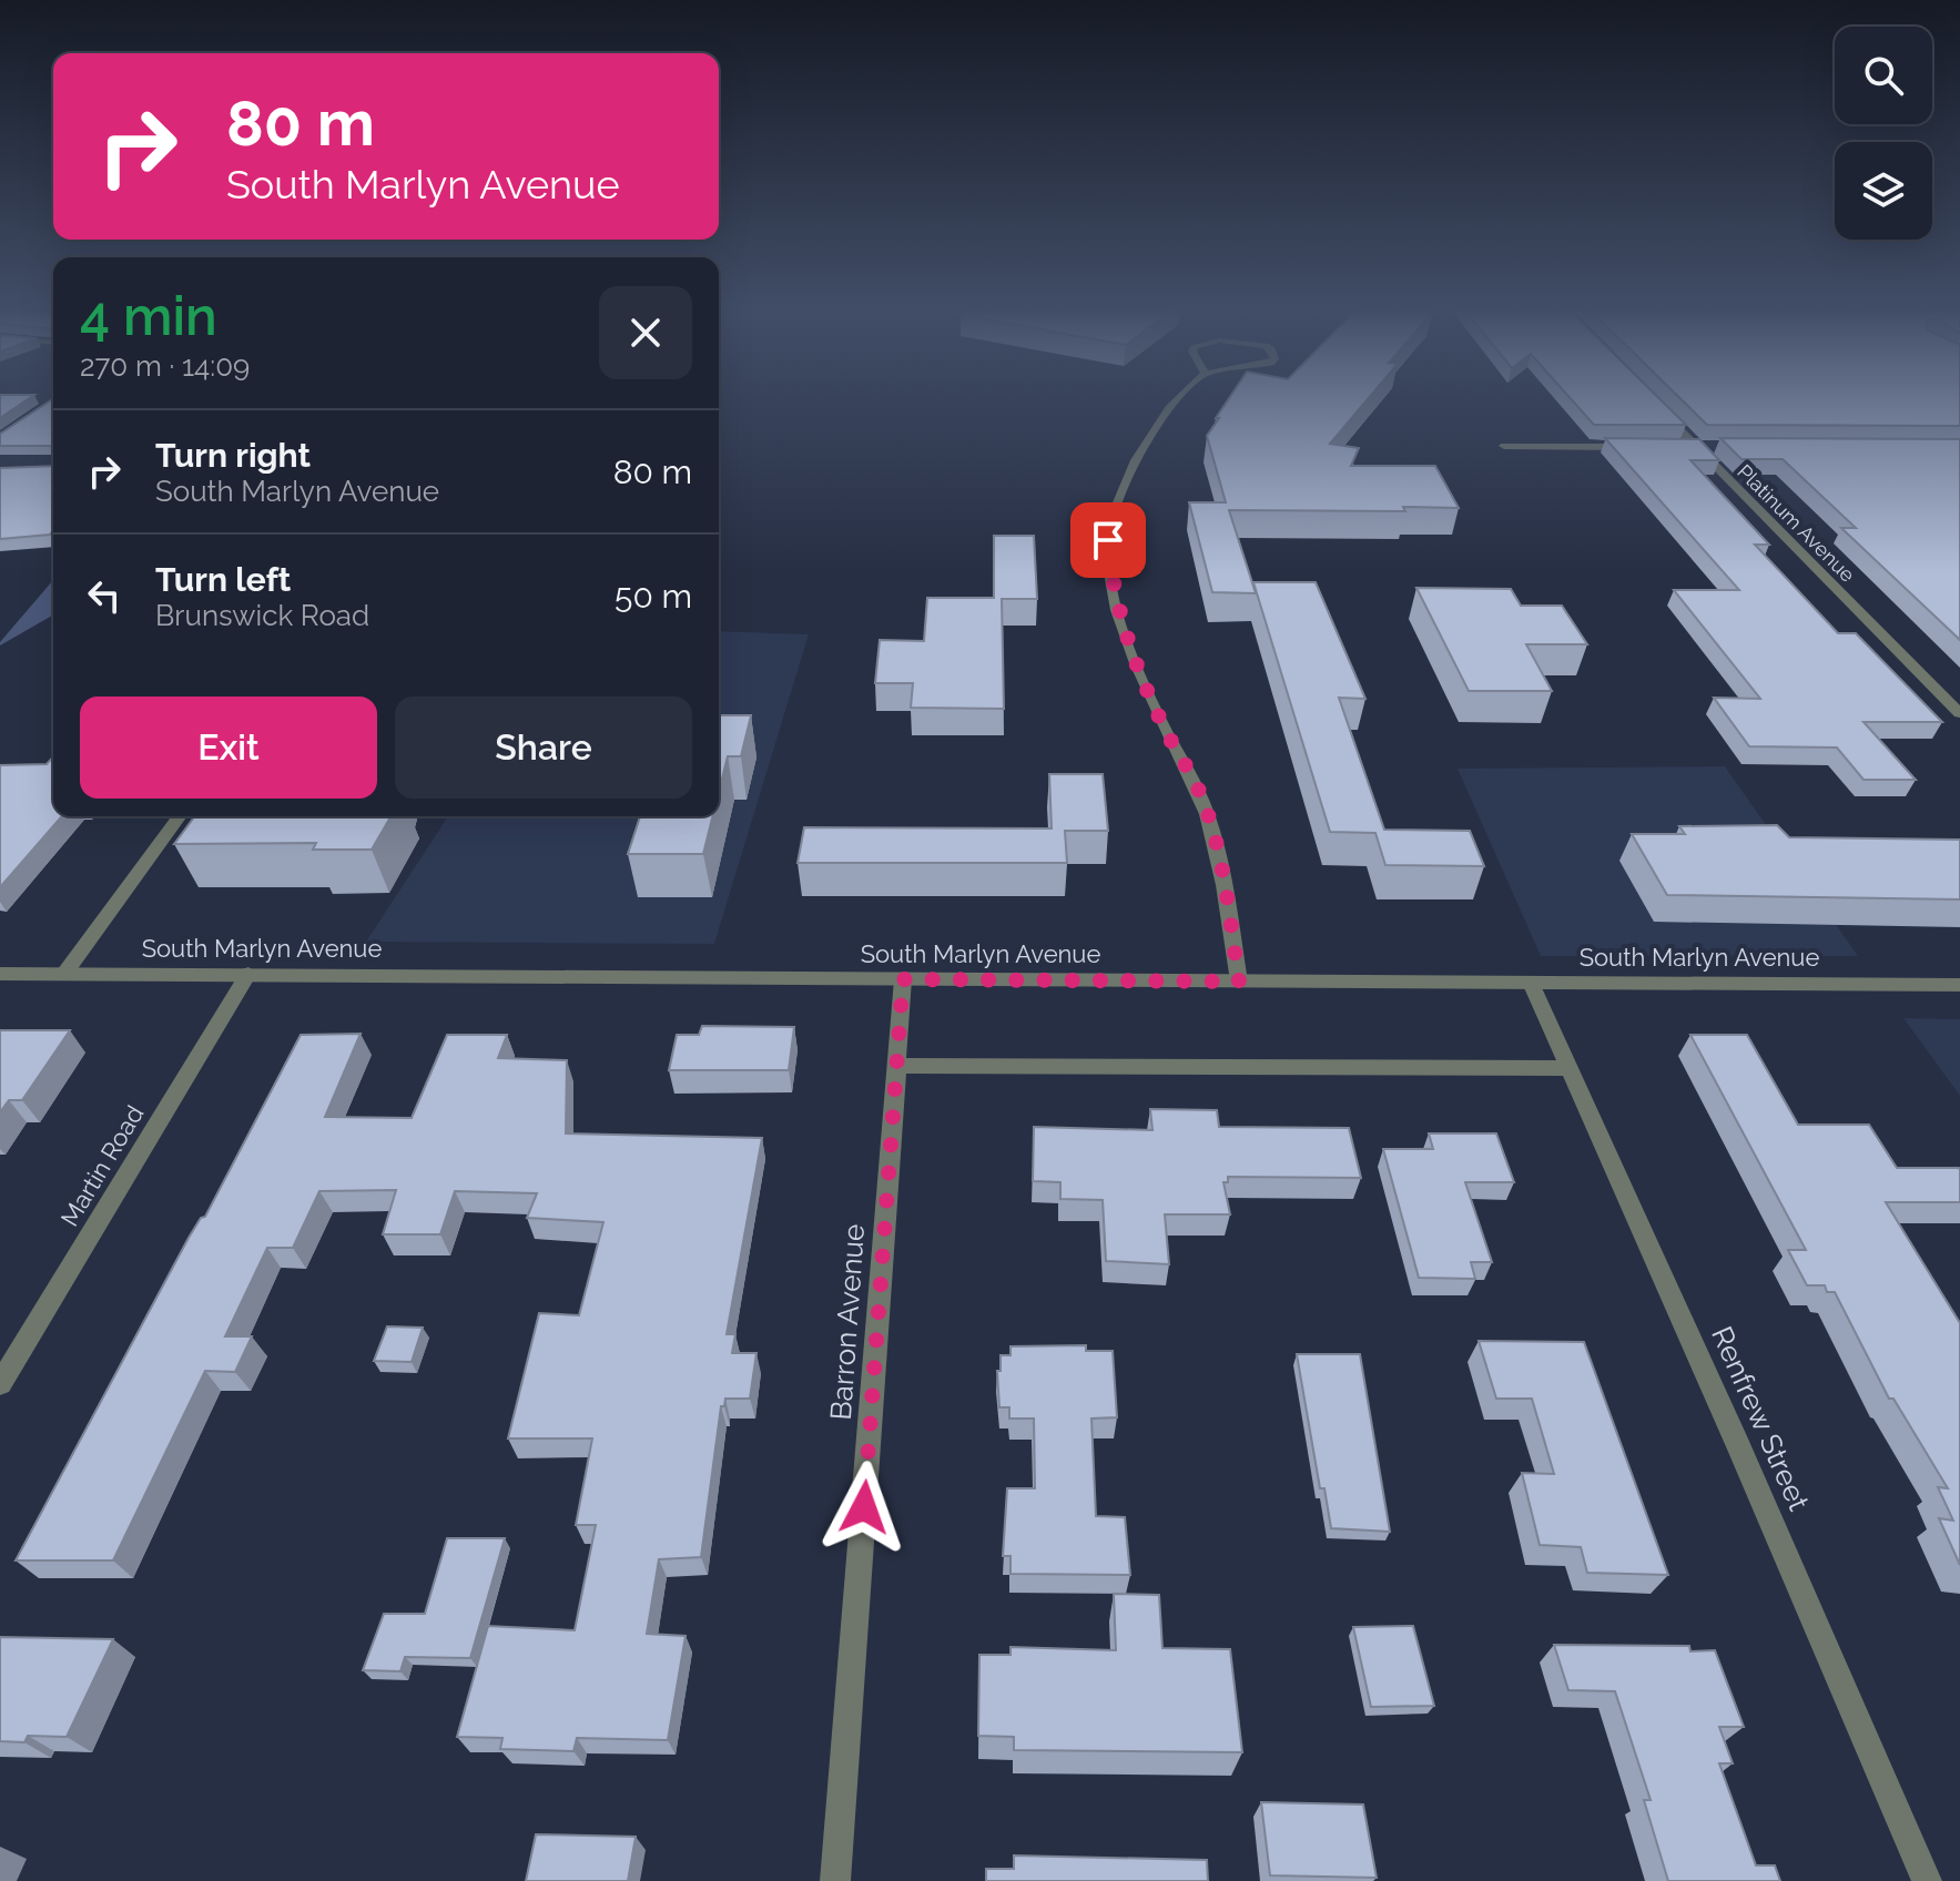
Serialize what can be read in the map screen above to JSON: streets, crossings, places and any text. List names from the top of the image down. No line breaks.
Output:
{"streets":{"street":["Platinum Avenue","South Marlyn Avenue","Martin Road","Barron Avenue","Renfrew Street"]},"crossings":[["South Marlyn Avenue","Martin Road"],["South Marlyn Avenue","Barron Avenue"],["South Marlyn Avenue","Renfrew Street"]],"page":{"turn":["80 m","South Marlyn Avenue"],"heading":["4 min","270 m · 14:09"],"list":[{"name":"Turn right","note":"South Marlyn Avenue","value":"80 m"},{"name":"Turn left","note":"Brunswick Road","value":"50 m"}],"buttons":["Exit","Share"]}}
